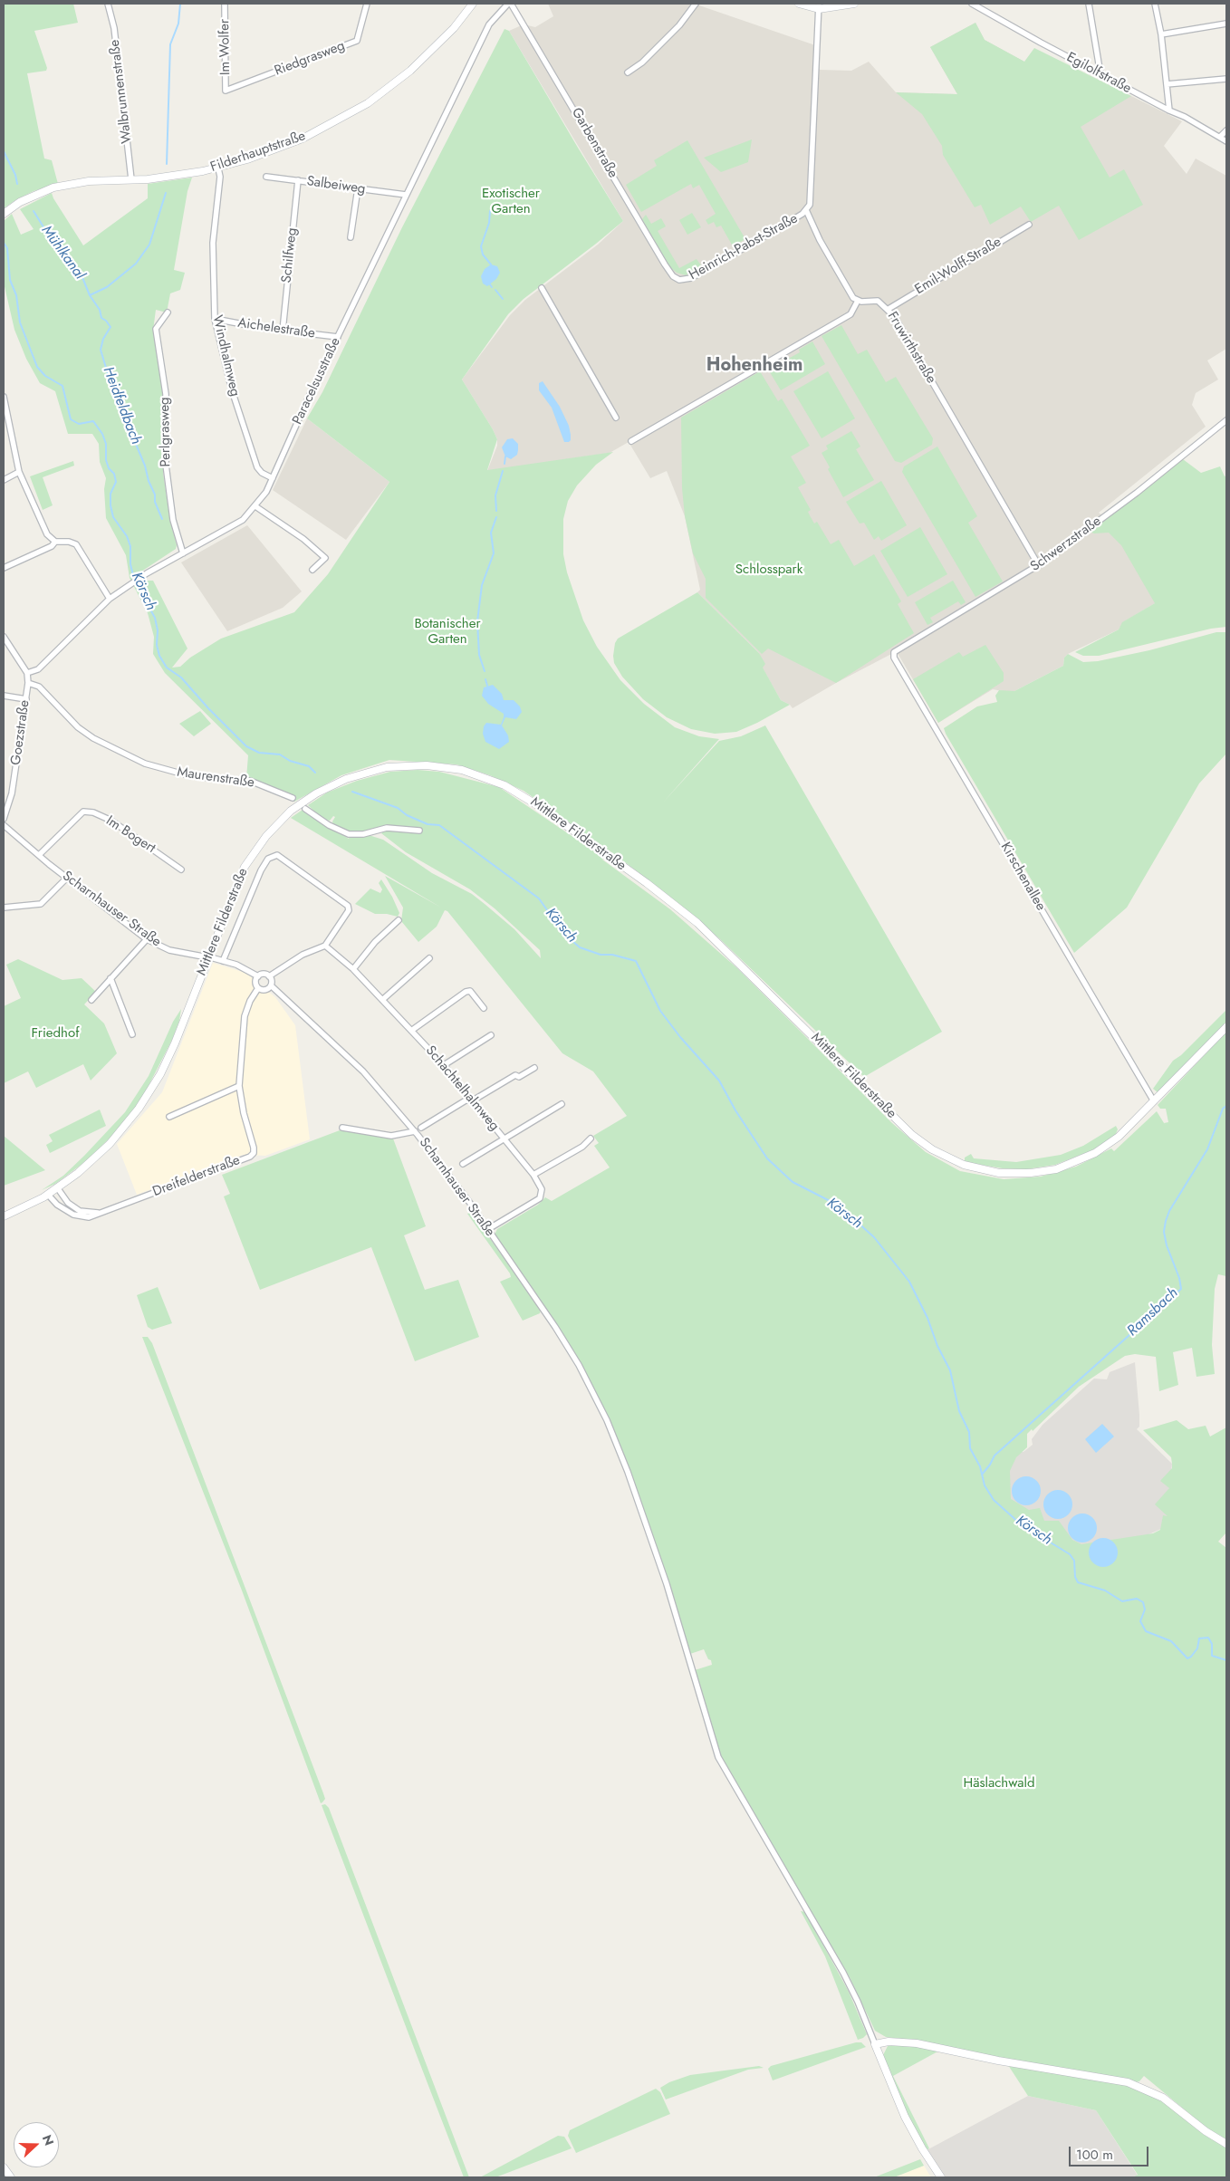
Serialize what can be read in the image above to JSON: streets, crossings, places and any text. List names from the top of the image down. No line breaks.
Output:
{"streets":{"main road":["Filderhauptstraße","Mittlere Filderstraße"],"street":["Im Wolfer","Riedgrasweg","Egilolfstraße","Walbrunnenstraße","Garbenstraße","Salbeiweg","Heinrich-Pabst-Straße","Schilfweg","Emil-Wolff-Straße","Aichelestraße","Fruwirthstraße","Windhalmweg","Paracelsusstraße","Perlgrasweg","Schwerzstraße","Goezstraße","Maurenstraße","Im Bogert","Kirschenallee","Scharnhauser Straße","Schachtelhalmweg","Dreifelderstraße"]},"crossings":[["Im Wolfer","Riedgrasweg"],["Walbrunnenstraße","Filderhauptstraße"],["Garbenstraße","Heinrich-Pabst-Straße"],["Garbenstraße","Paracelsusstraße"],["Filderhauptstraße","Windhalmweg"],["Salbeiweg","Schilfweg"],["Salbeiweg","Paracelsusstraße"],["Schilfweg","Aichelestraße"],["Emil-Wolff-Straße","Fruwirthstraße"],["Aichelestraße","Windhalmweg"],["Aichelestraße","Paracelsusstraße"],["Fruwirthstraße","Schwerzstraße"],["Windhalmweg","Paracelsusstraße"],["Paracelsusstraße","Perlgrasweg"],["Paracelsusstraße","Goezstraße"],["Schwerzstraße","Kirschenallee"],["Goezstraße","Maurenstraße"],["Mittlere Filderstraße","Kirschenallee"],["Mittlere Filderstraße","Scharnhauser Straße"],["Mittlere Filderstraße","Dreifelderstraße"],["Im Bogert","Scharnhauser Straße"],["Scharnhauser Straße","Schachtelhalmweg"],["Scharnhauser Straße","Dreifelderstraße"]],"districts":["Hohenheim"],"water":["Mühlkanal","Heidfeldbach","Körsch","Ramsbach"],"parks":["Exotischer Garten","Schlosspark","Botanischer Garten","Friedhof","Häslachwald"],"scale_bar":"100 m","north":"right"}
